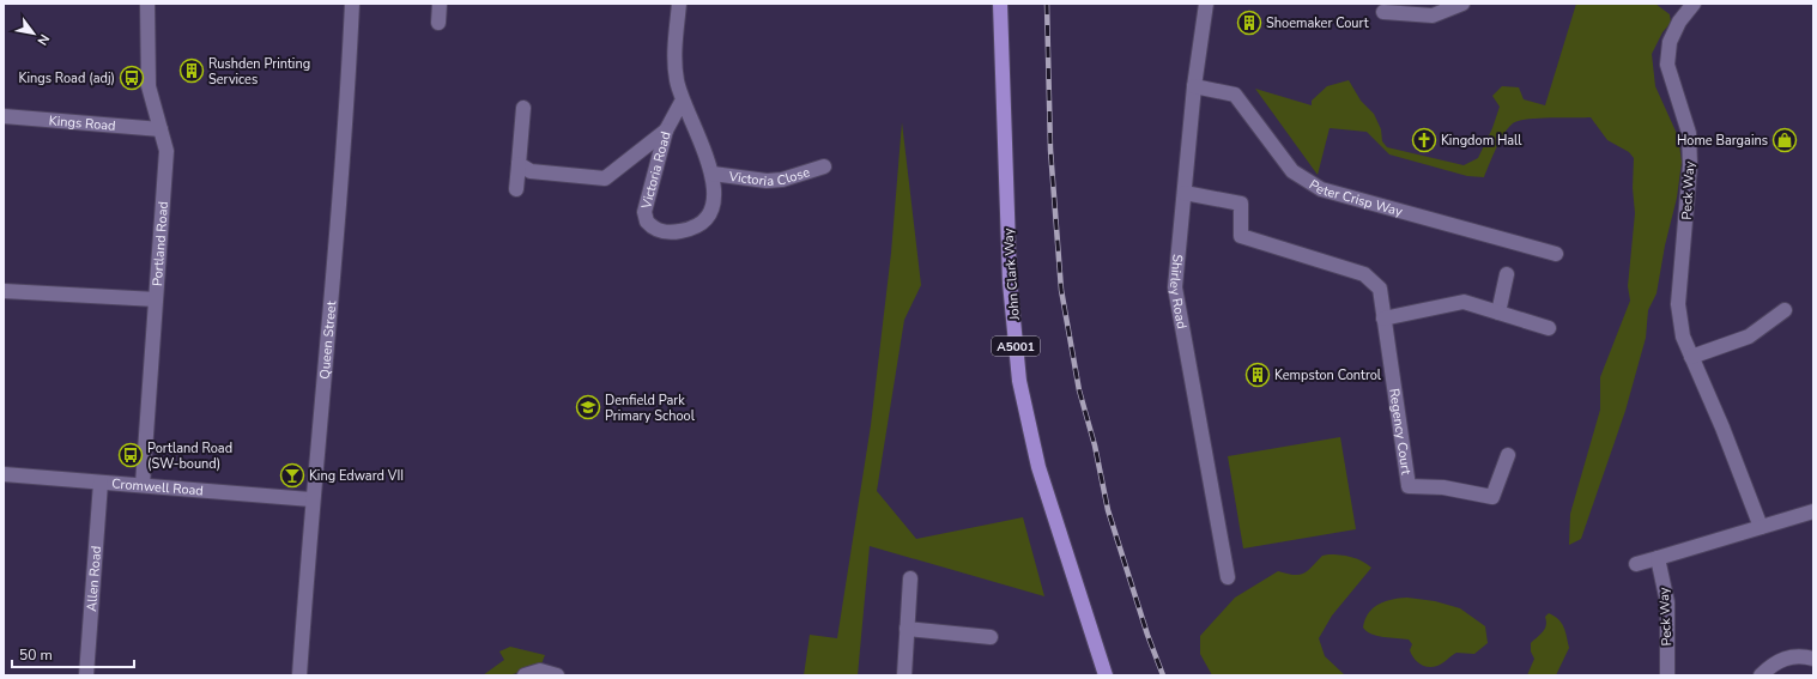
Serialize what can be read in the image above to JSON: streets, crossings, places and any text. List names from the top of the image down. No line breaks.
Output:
{"streets":{"main road":["John Clark Way","A5001"],"street":["Kings Road","Victoria Road","Victoria Close","Peck Way","Peter Crisp Way","Portland Road","Shirley Road","Queen Street","Regency Court","Cromwell Road","Allen Road"]},"crossings":[["Kings Road","Portland Road"],["Victoria Road","Victoria Close"],["Peter Crisp Way","Shirley Road"],["Portland Road","Cromwell Road"],["Shirley Road","Regency Court"],["Queen Street","Cromwell Road"],["Cromwell Road","Allen Road"]],"places":{"building":["Shoemaker Court","Rushden Printing Services","Kempston Control"],"bus stop":["Kings Road (adj)","Portland Road (SW-bound)"],"church":["Kingdom Hall"],"shop":["Home Bargains"],"school or university":["Denfield Park Primary School"],"bar":["King Edward VII"]},"scale_bar":"50 m","north":"bottom right"}
